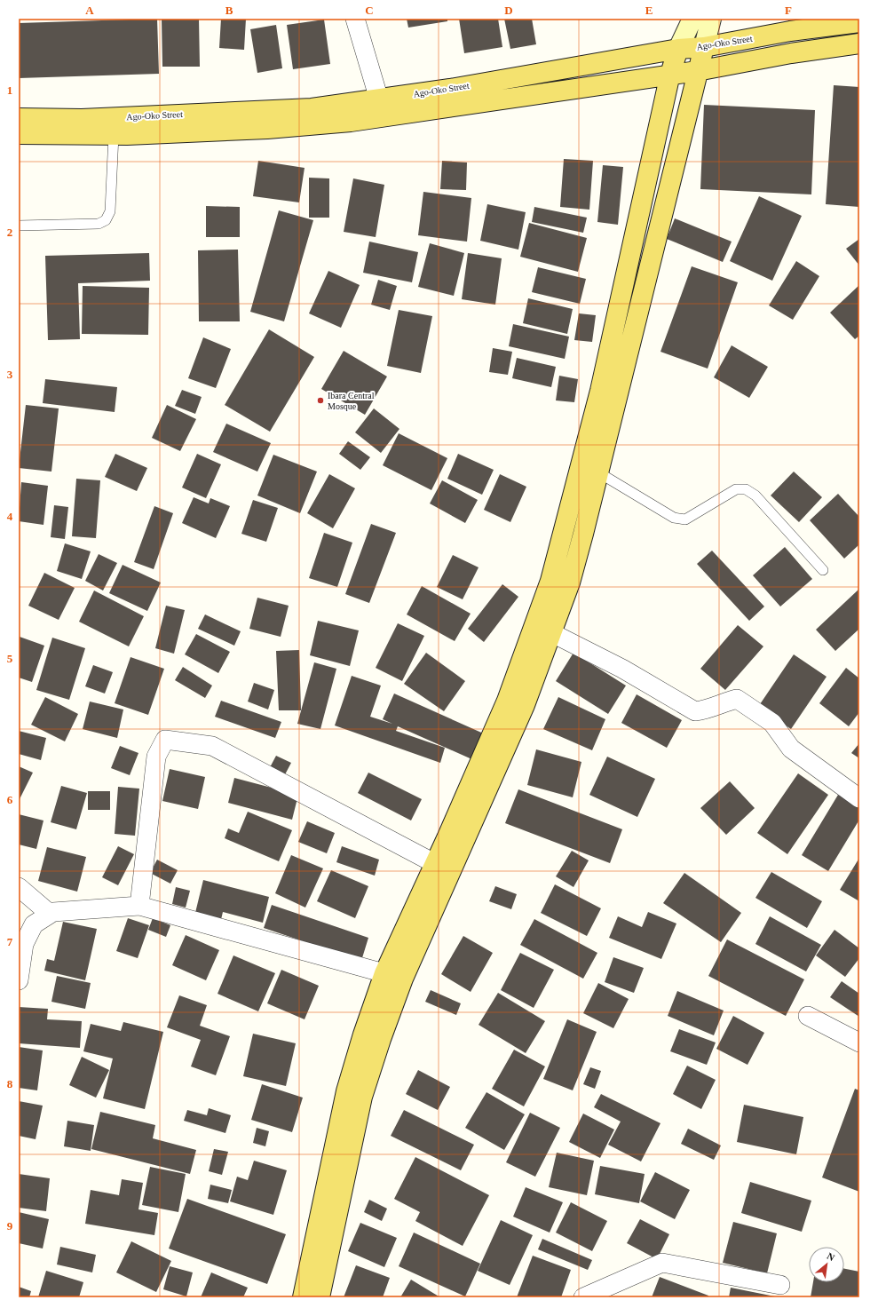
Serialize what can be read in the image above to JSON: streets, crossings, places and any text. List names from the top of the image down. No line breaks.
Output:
{"streets":{"main road":["Ago-Oko Street"]},"places":["Ibara Central Mosque"],"north":"top right","grid":{"columns":["A","B","C","D","E","F"],"rows":["1","2","3","4","5","6","7","8","9"]}}
